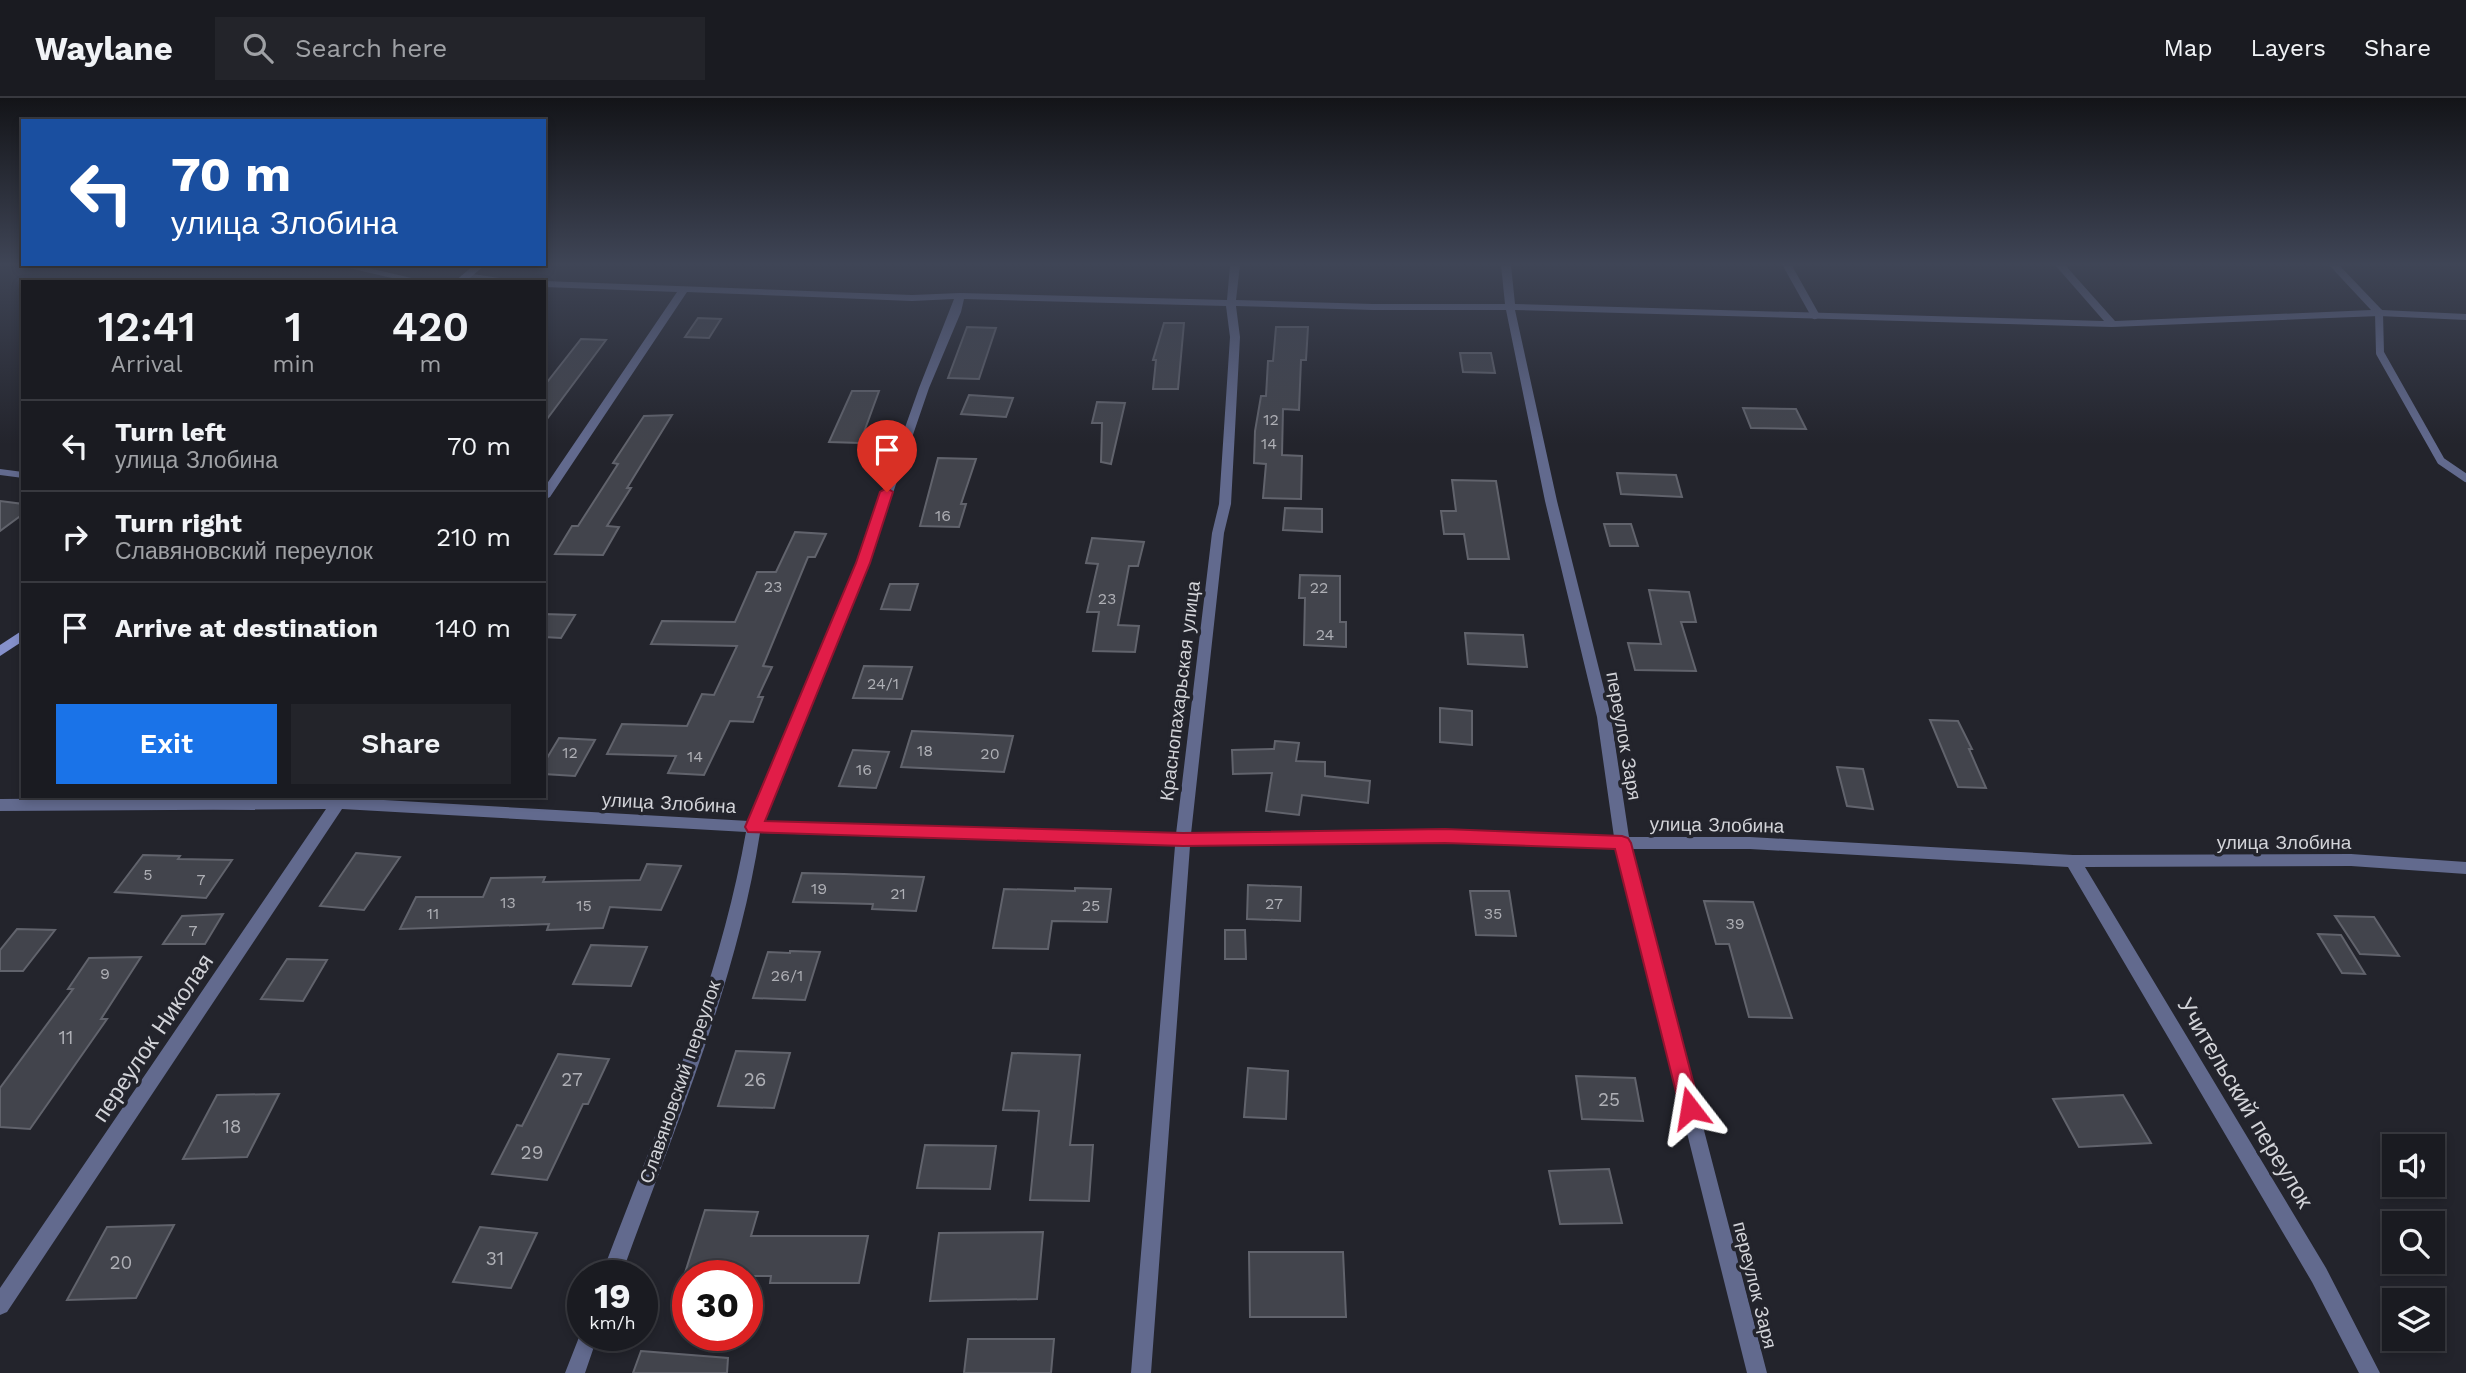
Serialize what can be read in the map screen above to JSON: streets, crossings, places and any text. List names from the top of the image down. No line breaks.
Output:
{"streets":{"street":["Краснопахарьская улица","переулок Заря","улица Злобина","переулок Николая","Славяновский переулок","Учительский переулок"]},"crossings":[["Краснопахарьская улица","улица Злобина"],["переулок Заря","улица Злобина"],["улица Злобина","переулок Николая"],["улица Злобина","Славяновский переулок"],["улица Злобина","Учительский переулок"]],"house_numbers":["12","14","16","23","22","23","24","24/1","18","12","20","14","16","5","7","19","21","13","27","15","25","11","35","39","7","9","26/1","11","27","26","25","18","29","31","20"],"page":{"header":"Waylane","search":"Search here","nav":["Map","Layers","Share"],"turn":["70 m","улица Злобина"],"eta":["12:41","Arrival","1","min","420","m"],"list":[{"name":"Turn left","note":"улица Злобина","value":"70 m"},{"name":"Turn right","note":"Славяновский переулок","value":"210 m"},{"name":"Arrive at destination","value":"140 m"}],"buttons":["Exit","Share"],"speed":"19 km/h","limit":"30"}}
